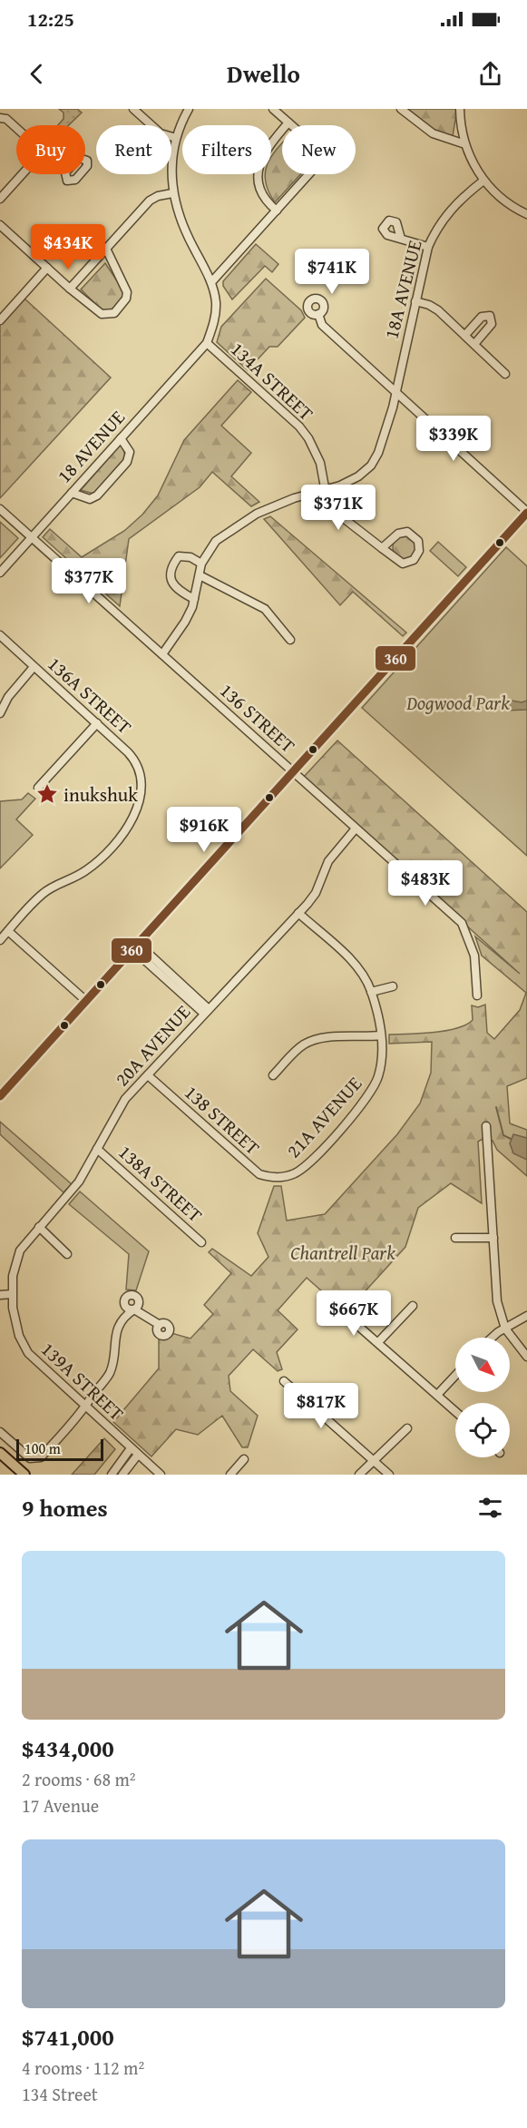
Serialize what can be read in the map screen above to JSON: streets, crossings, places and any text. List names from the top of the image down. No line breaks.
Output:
{"streets":{"street":["18A AVENUE","134A STREET","18 AVENUE","136A STREET","136 STREET","20A AVENUE","21A AVENUE","138 STREET","138A STREET","139A STREET"]},"crossings":[["18A AVENUE","134A STREET"],["134A STREET","18 AVENUE"],["18 AVENUE","136 STREET"],["136 STREET","20A AVENUE"],["20A AVENUE","138 STREET"],["20A AVENUE","138A STREET"],["20A AVENUE","139A STREET"],["21A AVENUE","138 STREET"]],"parks":["Dogwood Park","Chantrell Park"],"places":{"place":["inukshuk"]},"lines":["transit line 360"],"scale_bar":"100 m","north":"bottom right","page":{"status":"12:25","header":"Dwello","chip":["Buy","Rent","Filters","New"],"price":["$434K","$741K","$339K","$371K","$377K","$916K","$483K","$667K","$817K"],"scale":"100 m","heading":"9 homes","list":[{"name":"$434,000","note":"2 rooms · 68 m² · 17 Avenue"},{"name":"$741,000","note":"4 rooms · 112 m² · 134 Street"}]}}
